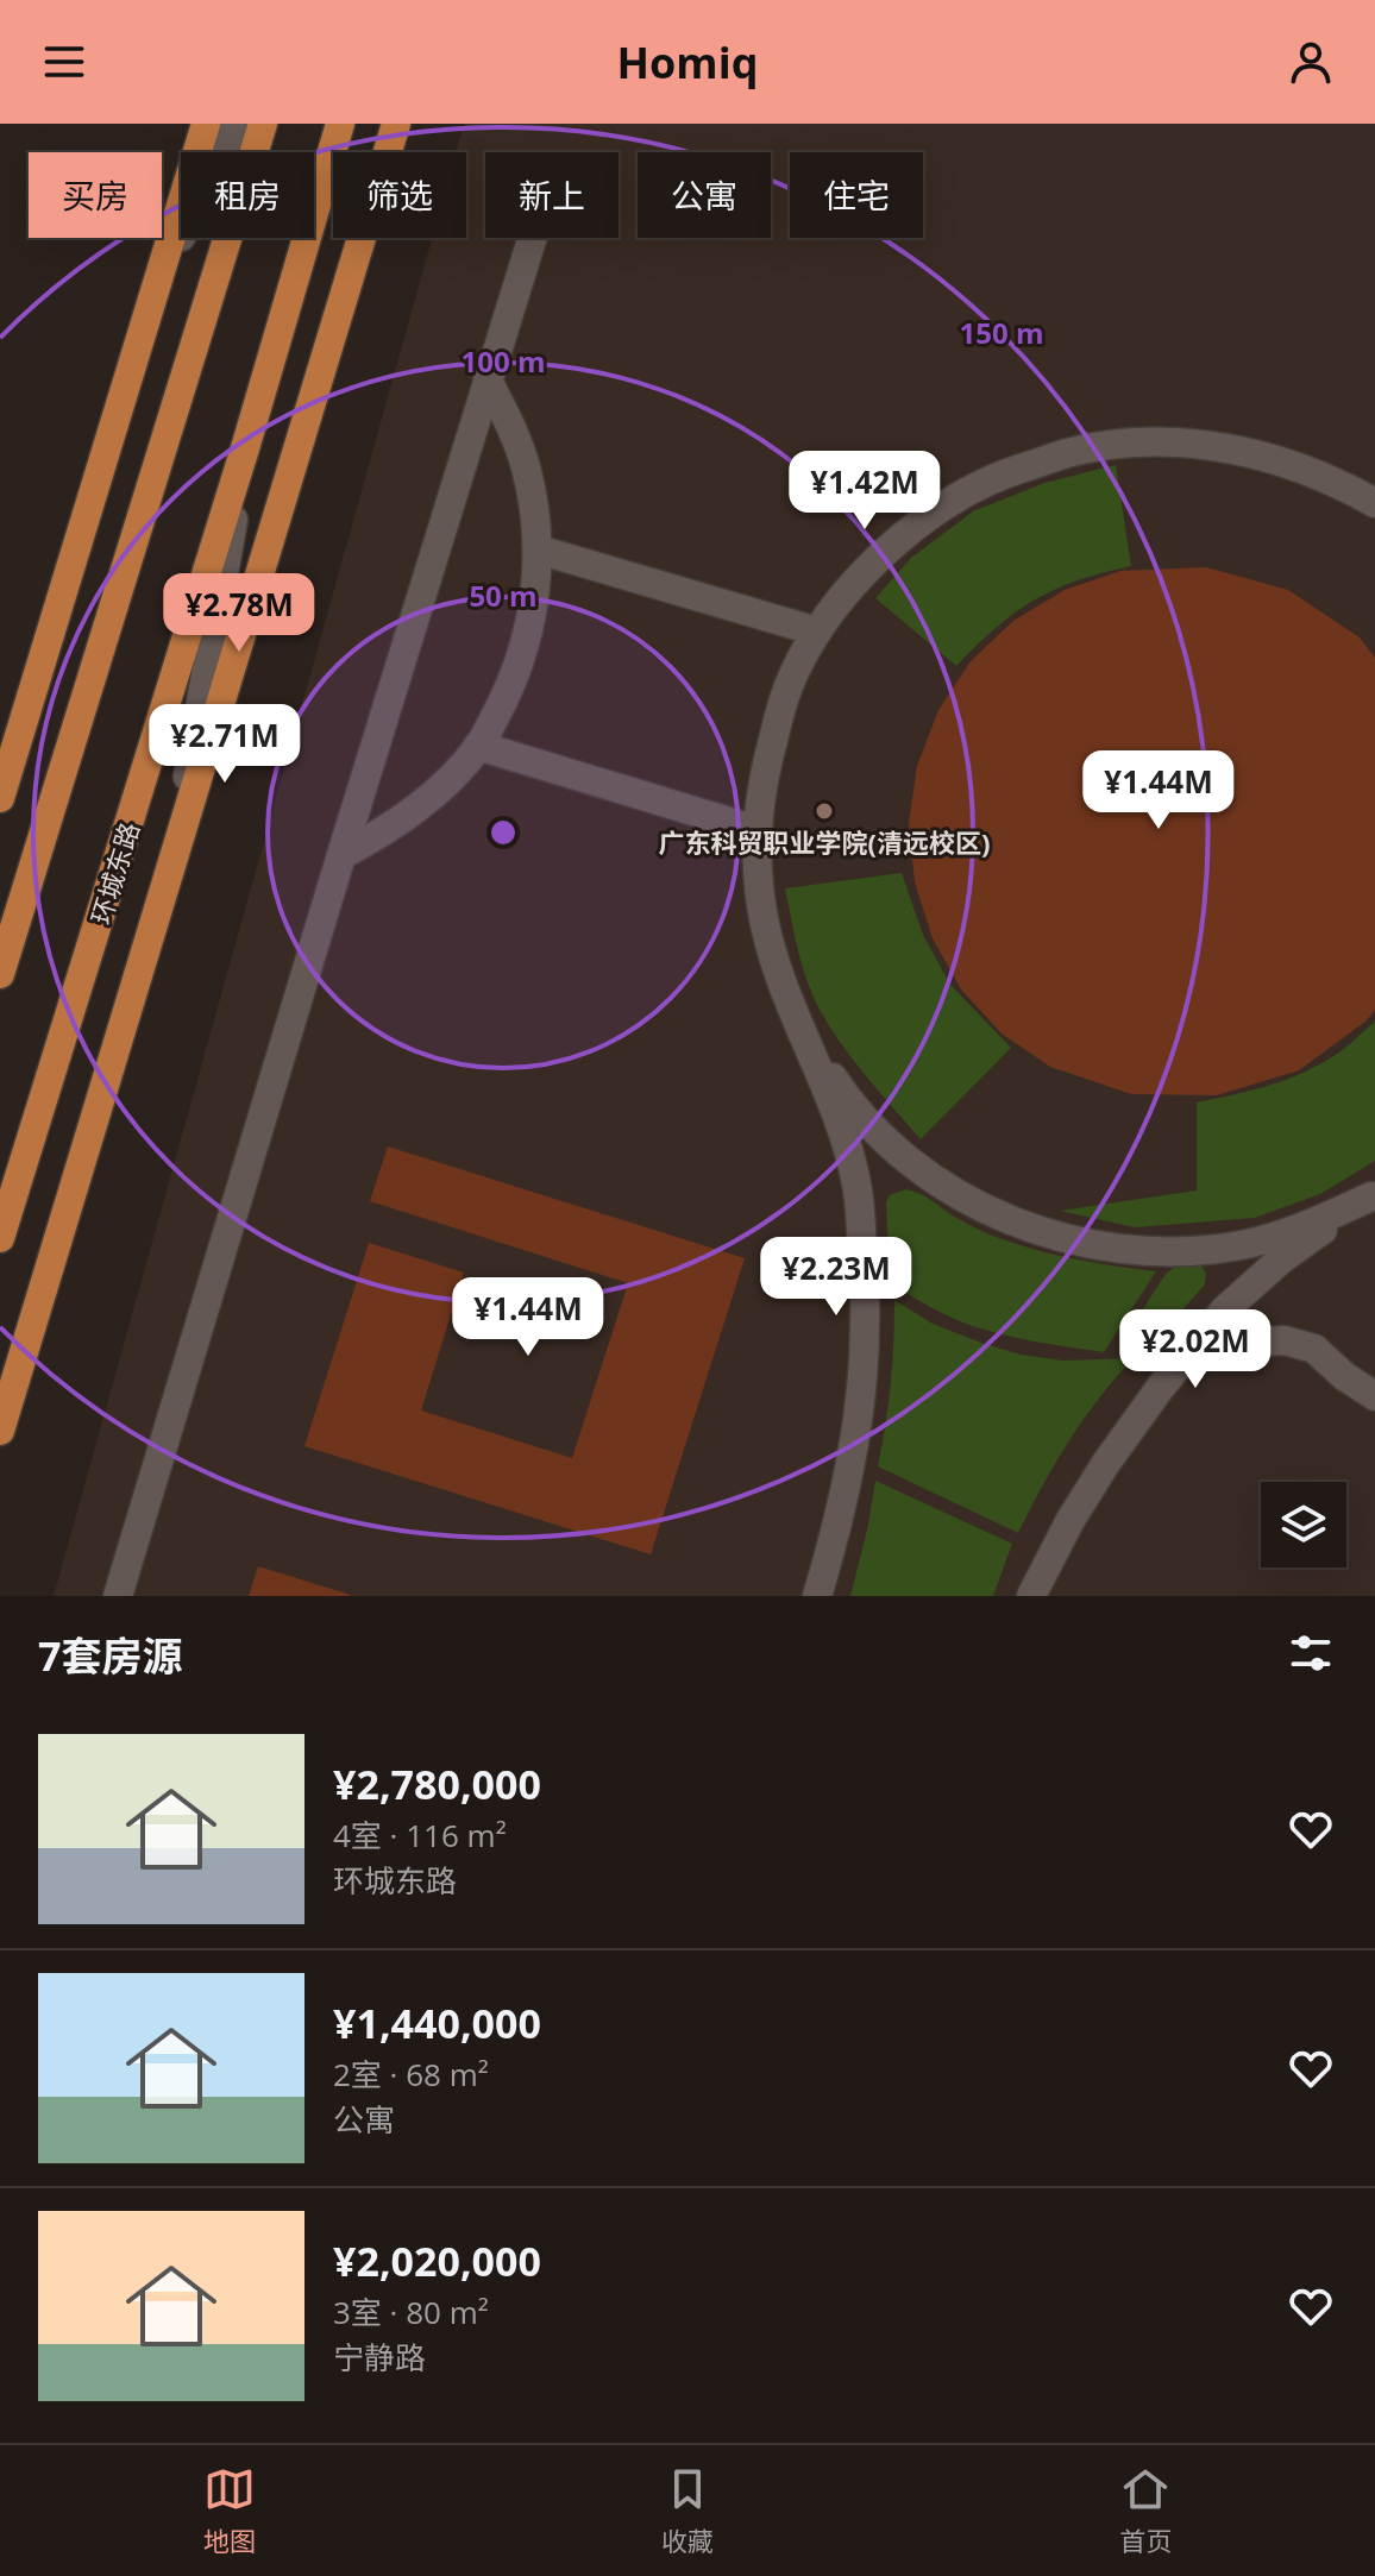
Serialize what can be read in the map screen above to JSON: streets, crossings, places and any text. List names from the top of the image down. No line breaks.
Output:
{"streets":{"main road":["环城东路"]},"places":["广东科贸职业学院(清远校区)"],"page":{"header":"Homiq","chip":["买房","租房","筛选","新上","公寓","住宅"],"price":["¥1.42M","¥2.78M","¥2.71M","¥1.44M","¥2.23M","¥1.44M","¥2.02M"],"heading":"7套房源","list":[{"name":"¥2,780,000","note":"4室 · 116 m² · 环城东路"},{"name":"¥1,440,000","note":"2室 · 68 m² · 公寓"},{"name":"¥2,020,000","note":"3室 · 80 m² · 宁静路"}],"tabs":["地图","收藏","首页"]},"rings":["150 m","100 m","50 m"]}
